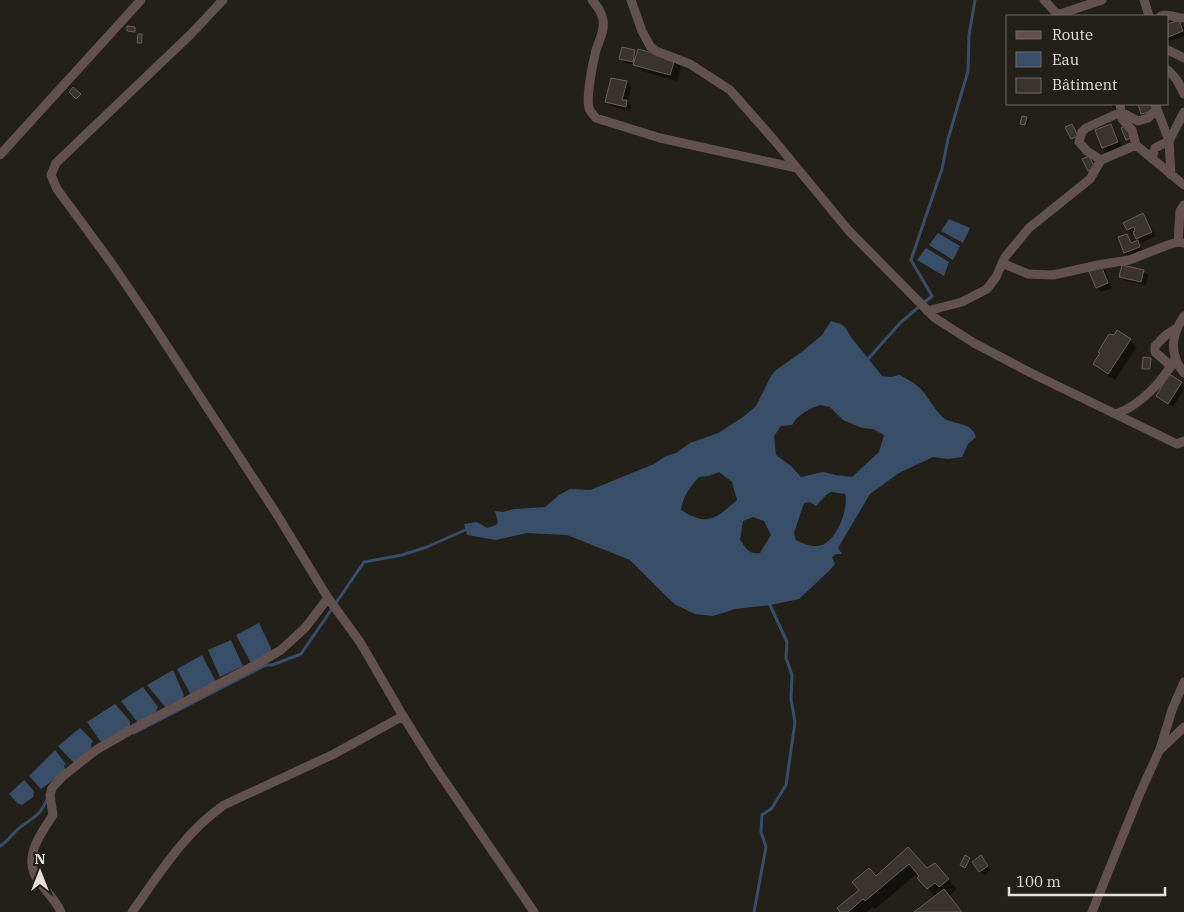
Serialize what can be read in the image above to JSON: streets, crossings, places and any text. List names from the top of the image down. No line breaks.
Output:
{"legend":["Route","Eau","Bâtiment"],"scale_bar":"100 m","north":"top"}
